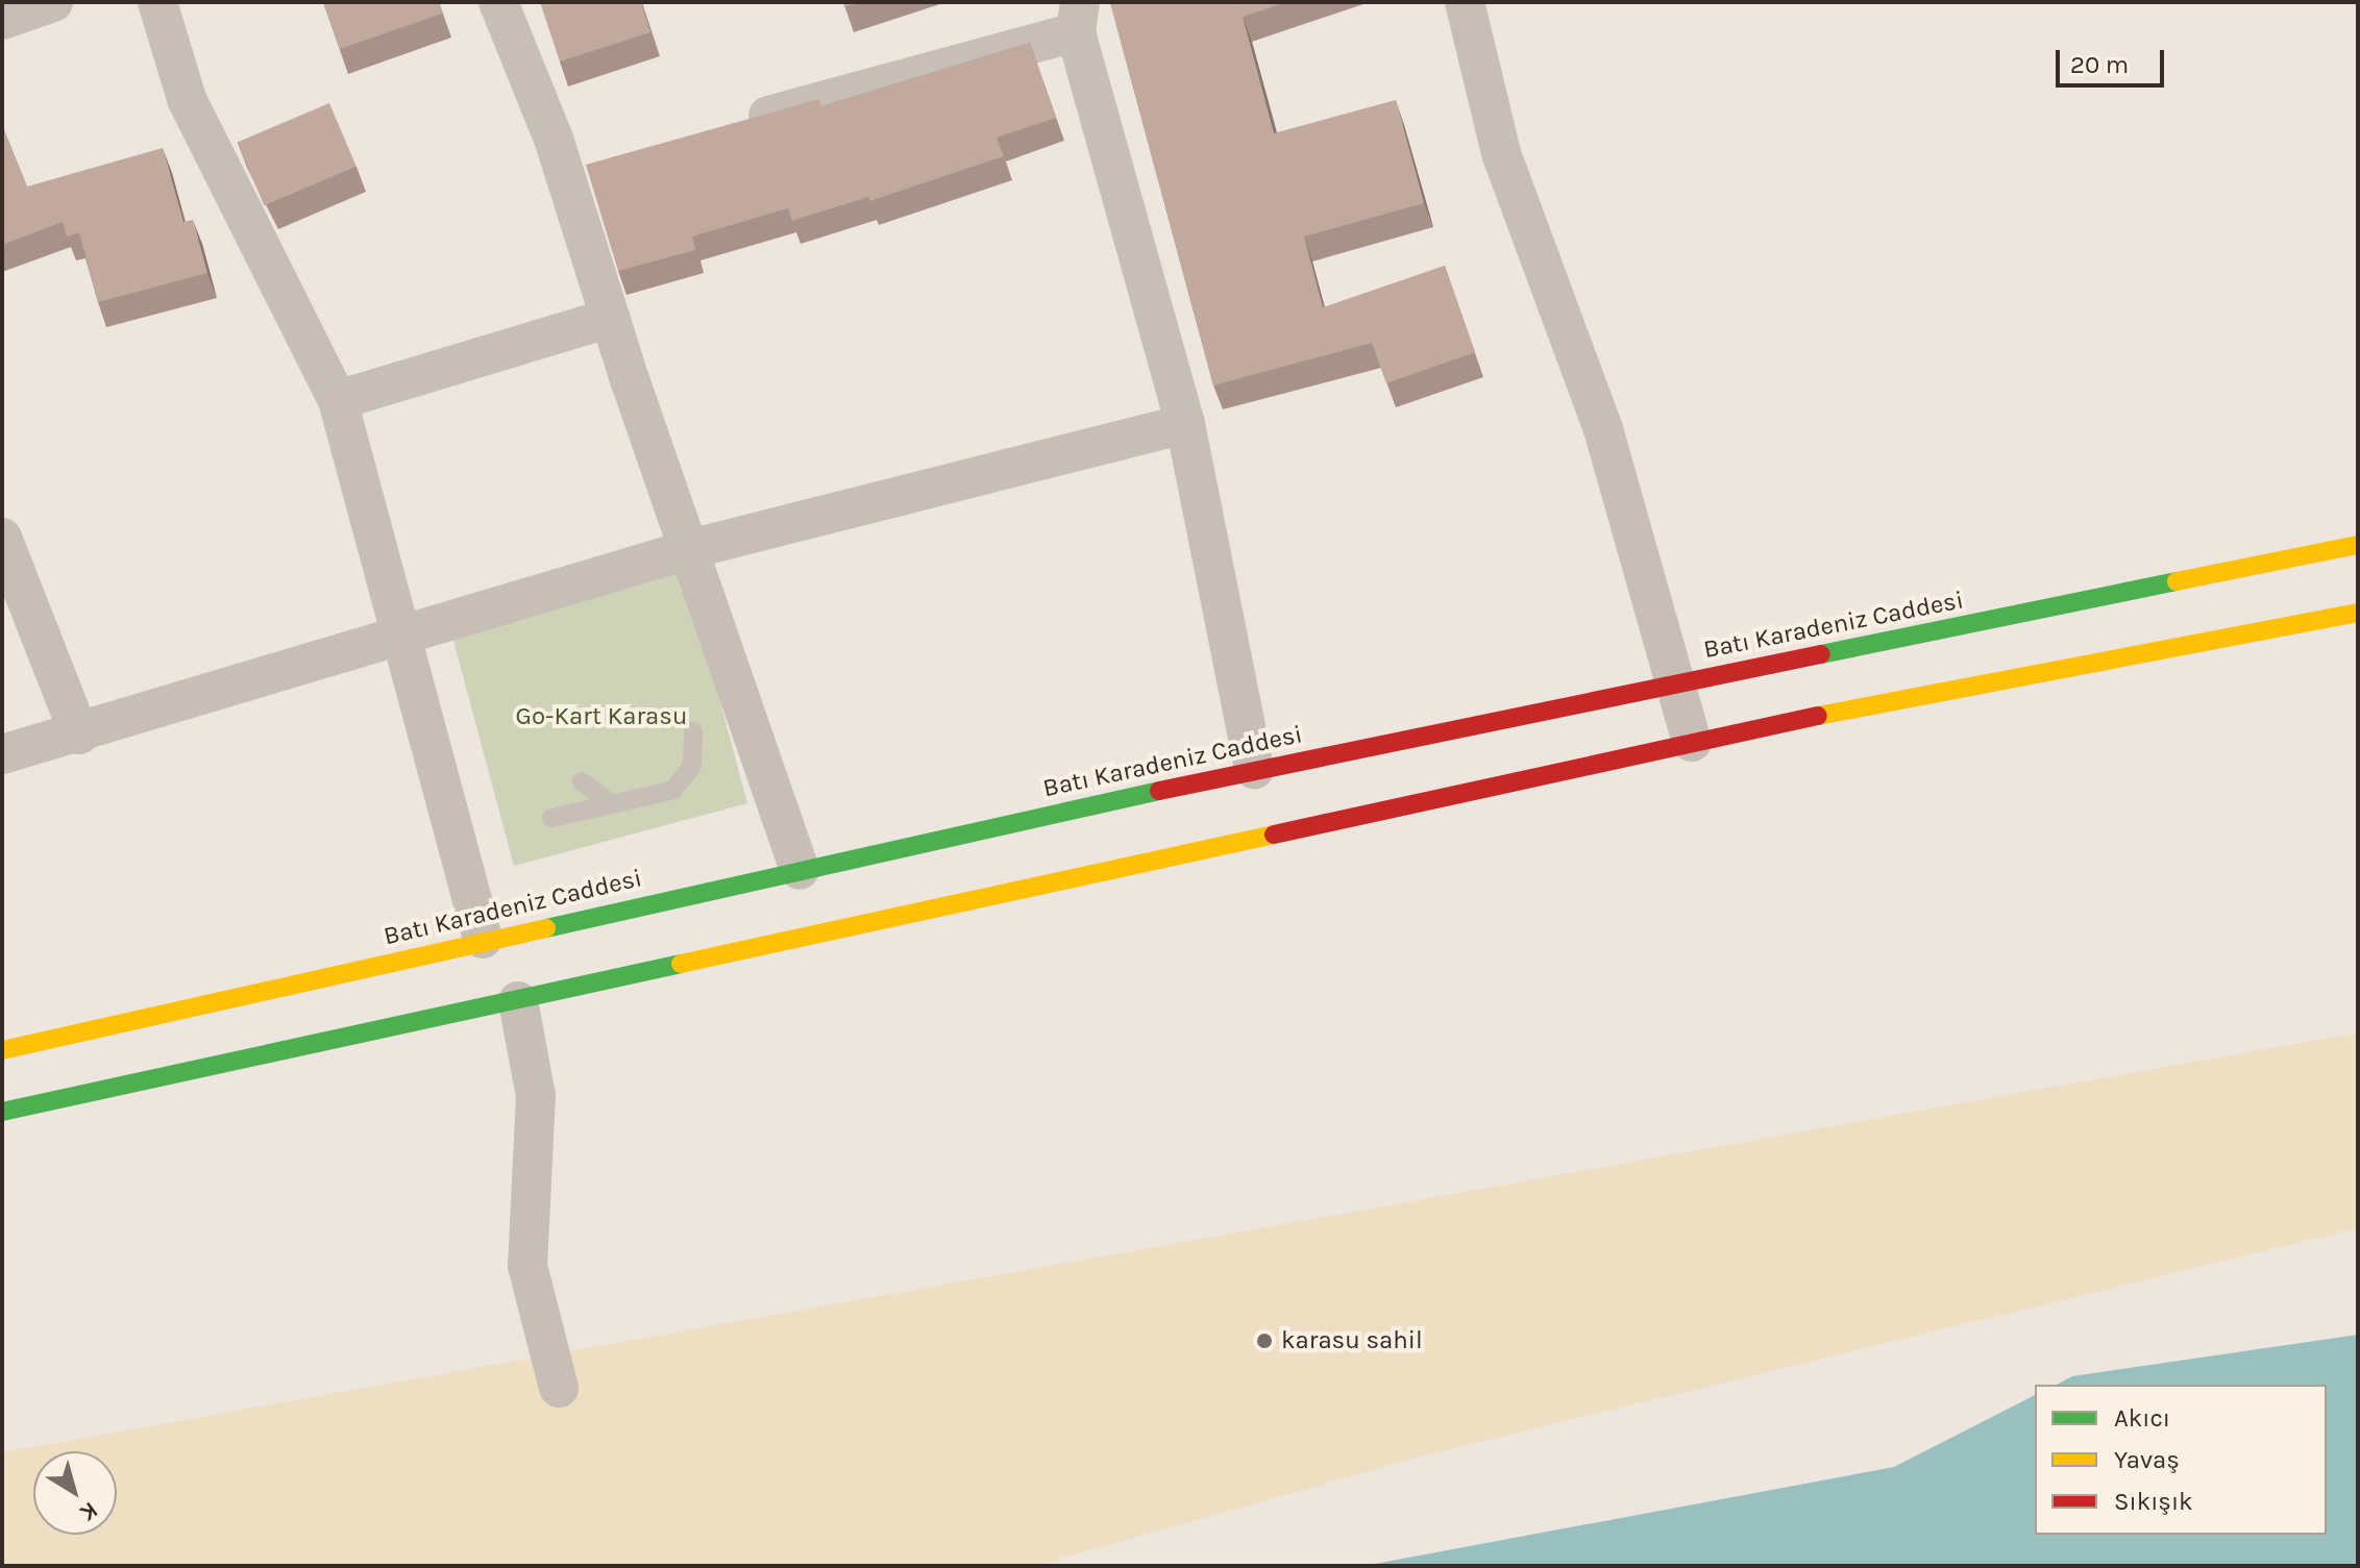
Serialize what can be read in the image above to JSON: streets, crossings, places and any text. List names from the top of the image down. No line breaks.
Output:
{"streets":{"main road":["Batı Karadeniz Caddesi"]},"parks":["Go-Kart Karasu"],"places":["karasu sahil"],"legend":["Akıcı","Yavaş","Sıkışık"],"scale_bar":"20 m","north":"bottom right"}
